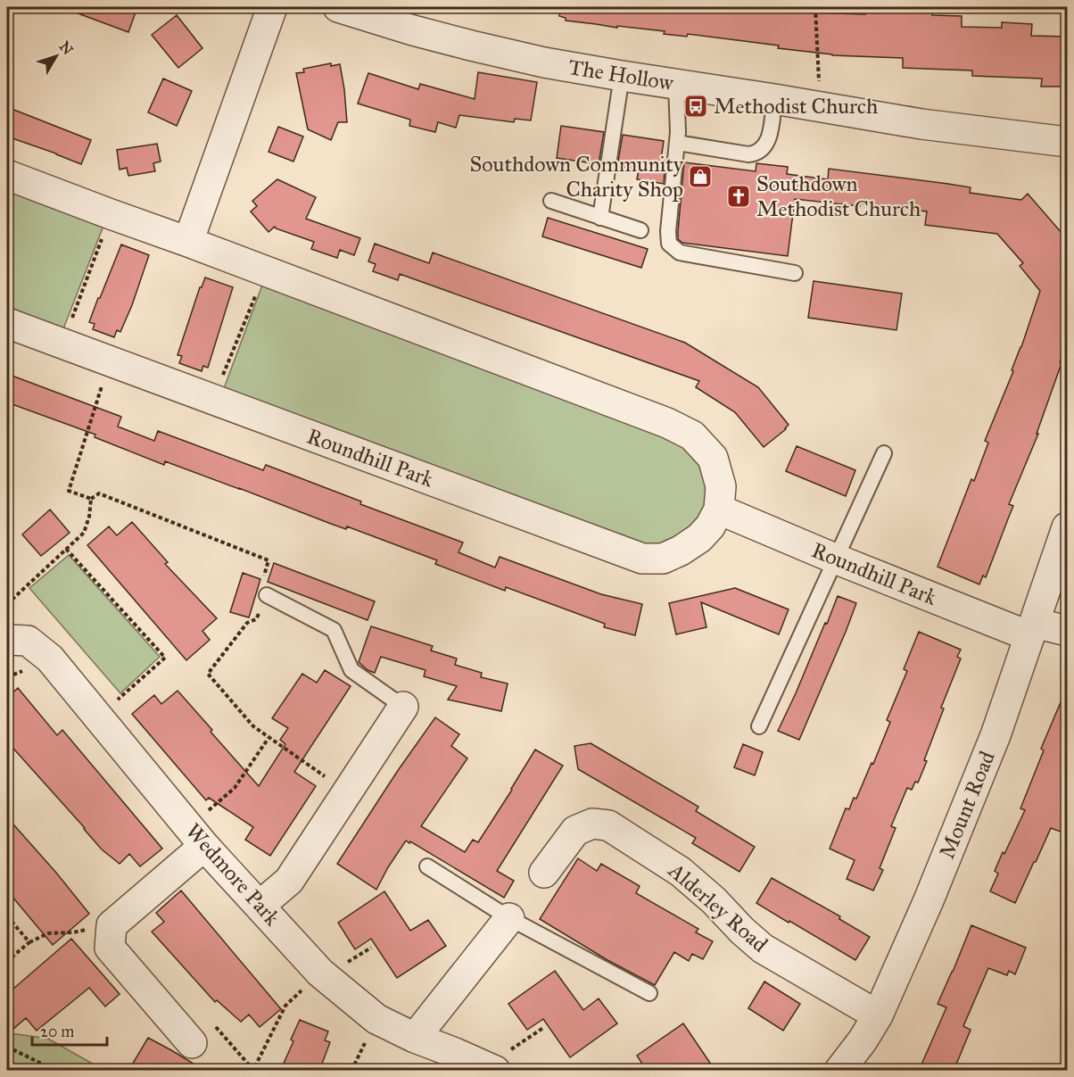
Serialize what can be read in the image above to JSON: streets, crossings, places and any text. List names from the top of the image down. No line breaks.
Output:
{"streets":{"street":["The Hollow","Roundhill Park","Mount Road","Wedmore Park","Alderley Road"]},"crossings":[["Roundhill Park","Mount Road"],["Mount Road","Alderley Road"]],"places":{"bus stop":["Methodist Church"],"shop":["Southdown Community Charity Shop"],"church":["Southdown Methodist Church"]},"scale_bar":"20 m","north":"top right"}
